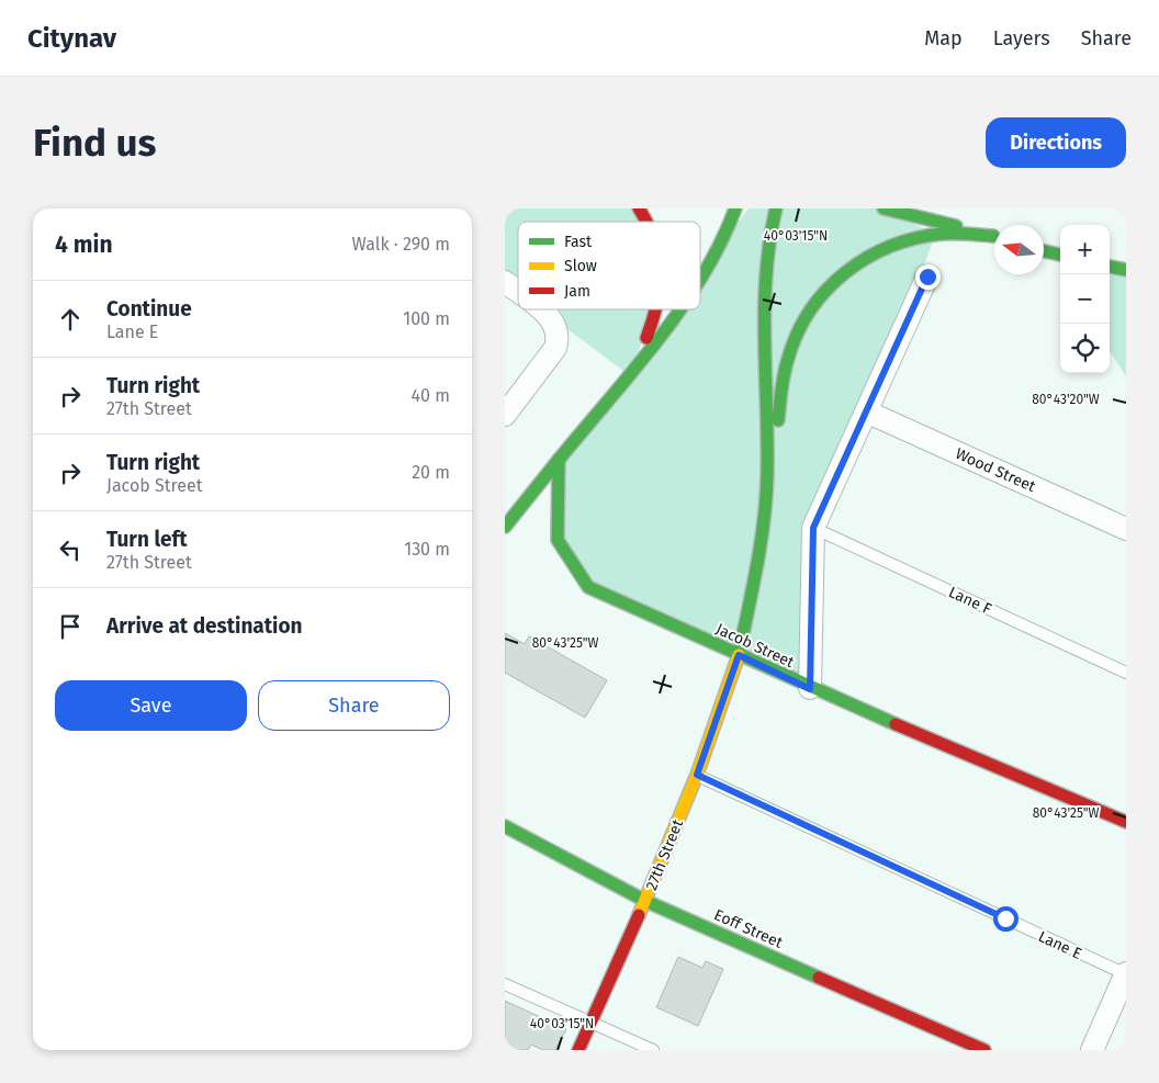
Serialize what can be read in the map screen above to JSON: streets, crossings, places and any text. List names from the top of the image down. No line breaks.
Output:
{"streets":{"main road":["Jacob Street","27th Street","Eoff Street"],"street":["Wood Street"],"lane":["Lane F","Lane E"]},"crossings":[["Jacob Street","27th Street"],["27th Street","Eoff Street"],["27th Street","Lane E"]],"legend":["Fast","Slow","Jam"],"north":"left","page":{"header":"Citynav","nav":["Map","Layers","Share"],"buttons":["Directions",["Save","Share"]],"title":"Find us","heading":["4 min","Walk · 290 m"],"map_buttons":["+","−"],"list":[["Continue","Lane E","100 m"],["Turn right","27th Street","40 m"],["Turn right","Jacob Street","20 m"],["Turn left","27th Street","130 m"],"Arrive at destination"]},"coordinates":["40°03'15\"N","80°43'20\"W","80°43'25\"W"]}
